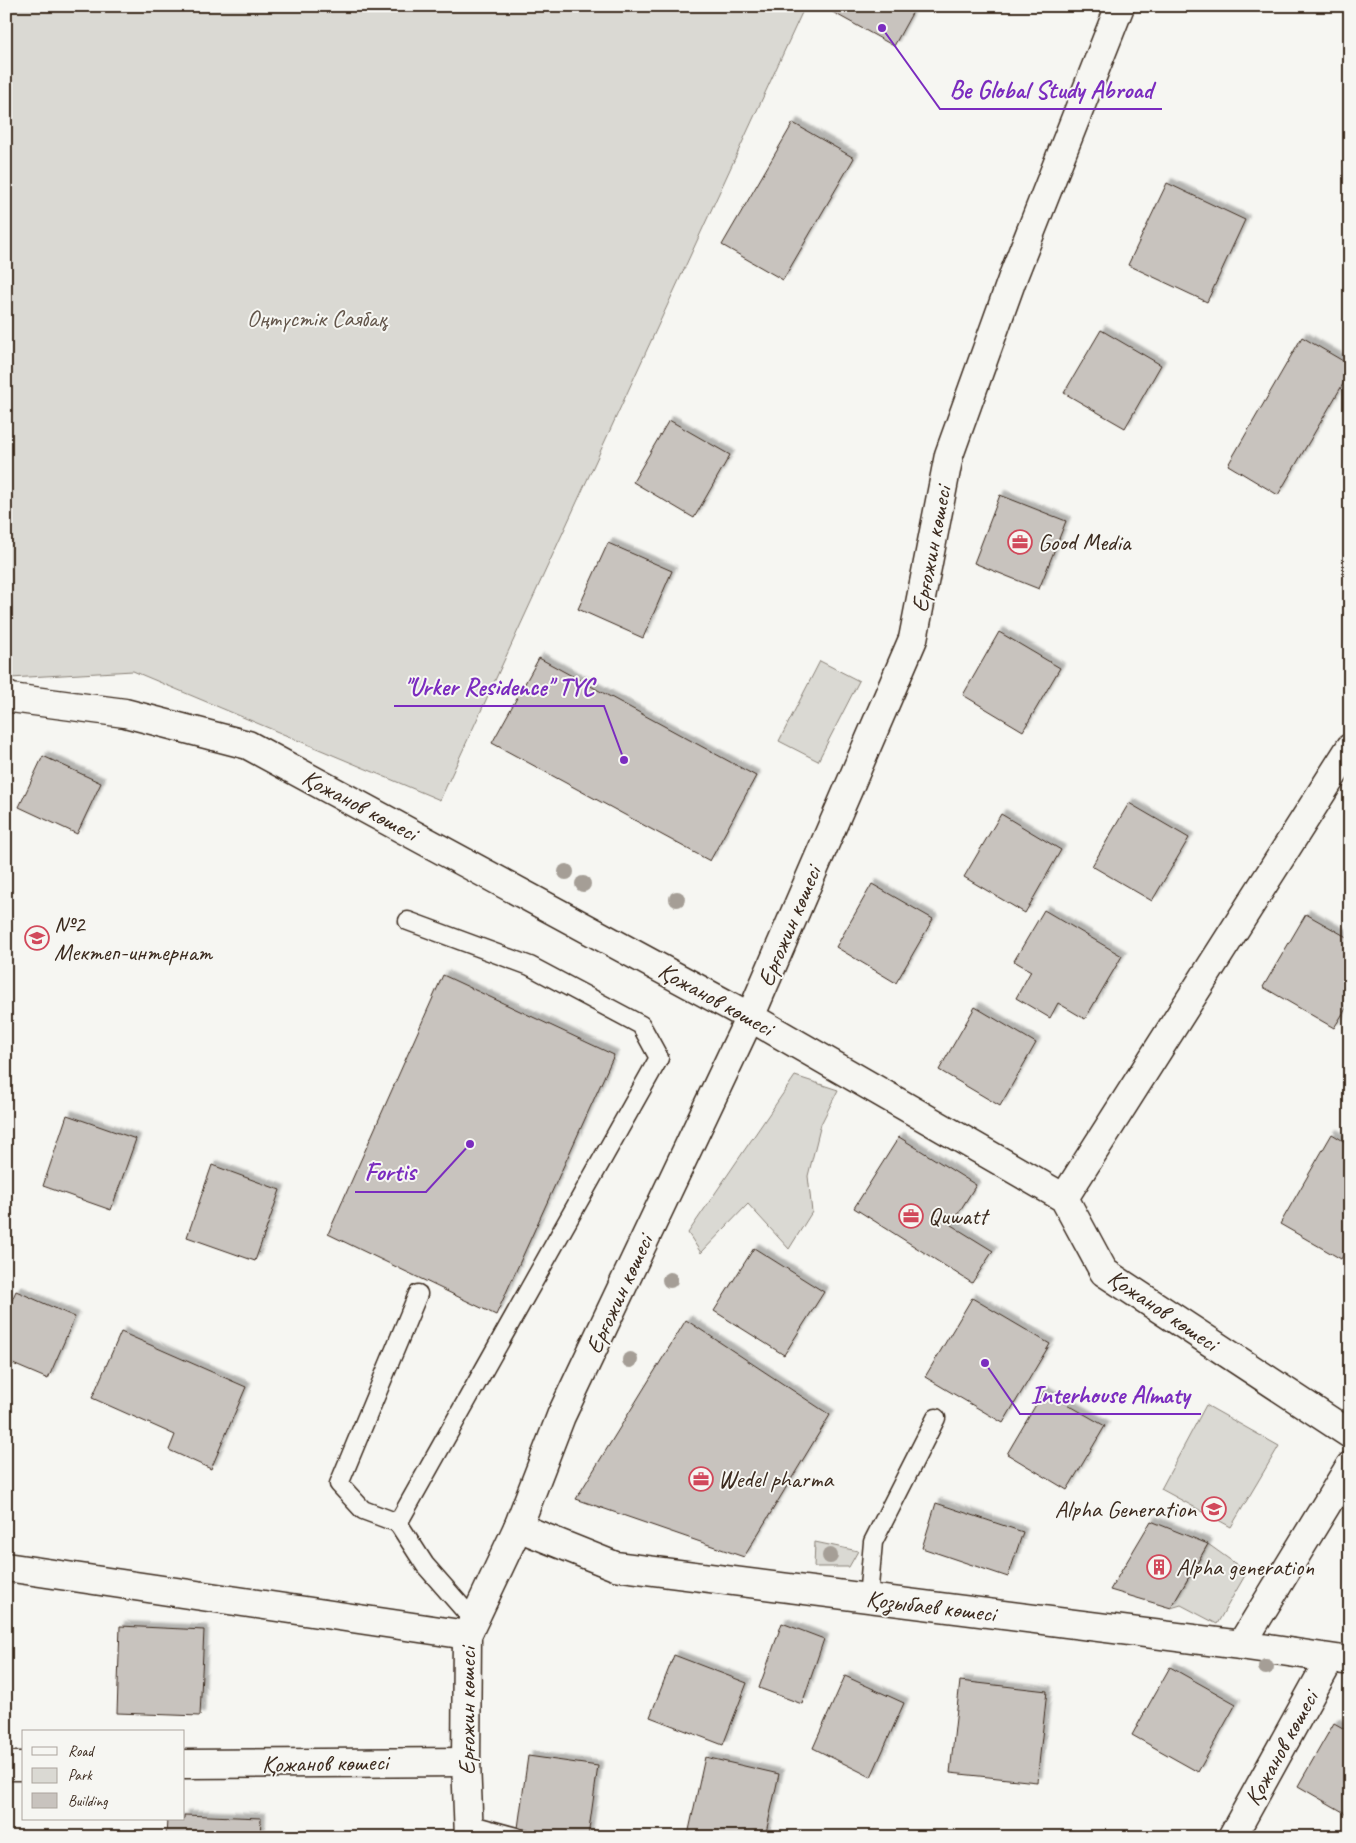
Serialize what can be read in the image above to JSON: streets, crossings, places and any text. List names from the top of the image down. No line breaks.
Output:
{"streets":{"street":["Ерғожин көшесі","Қожанов көшесі","Қозыбаев көшесі"]},"crossings":[["Ерғожин көшесі","Қожанов көшесі"],["Ерғожин көшесі","Қозыбаев көшесі"],["Қожанов көшесі","Қозыбаев көшесі"]],"parks":["Оңтүстік Саябақ"],"places":{"other":["Be Global Study Abroad","\"Urker Residence\" ТҮС","Fortis","Interhouse Almaty"],"office":["Good Media","Quwatt","Wedel pharma"],"school or university":["№2 Мектеп-интернат","Alpha Generation"],"building":["Alpha generation"]},"legend":["Road","Park","Building"]}
